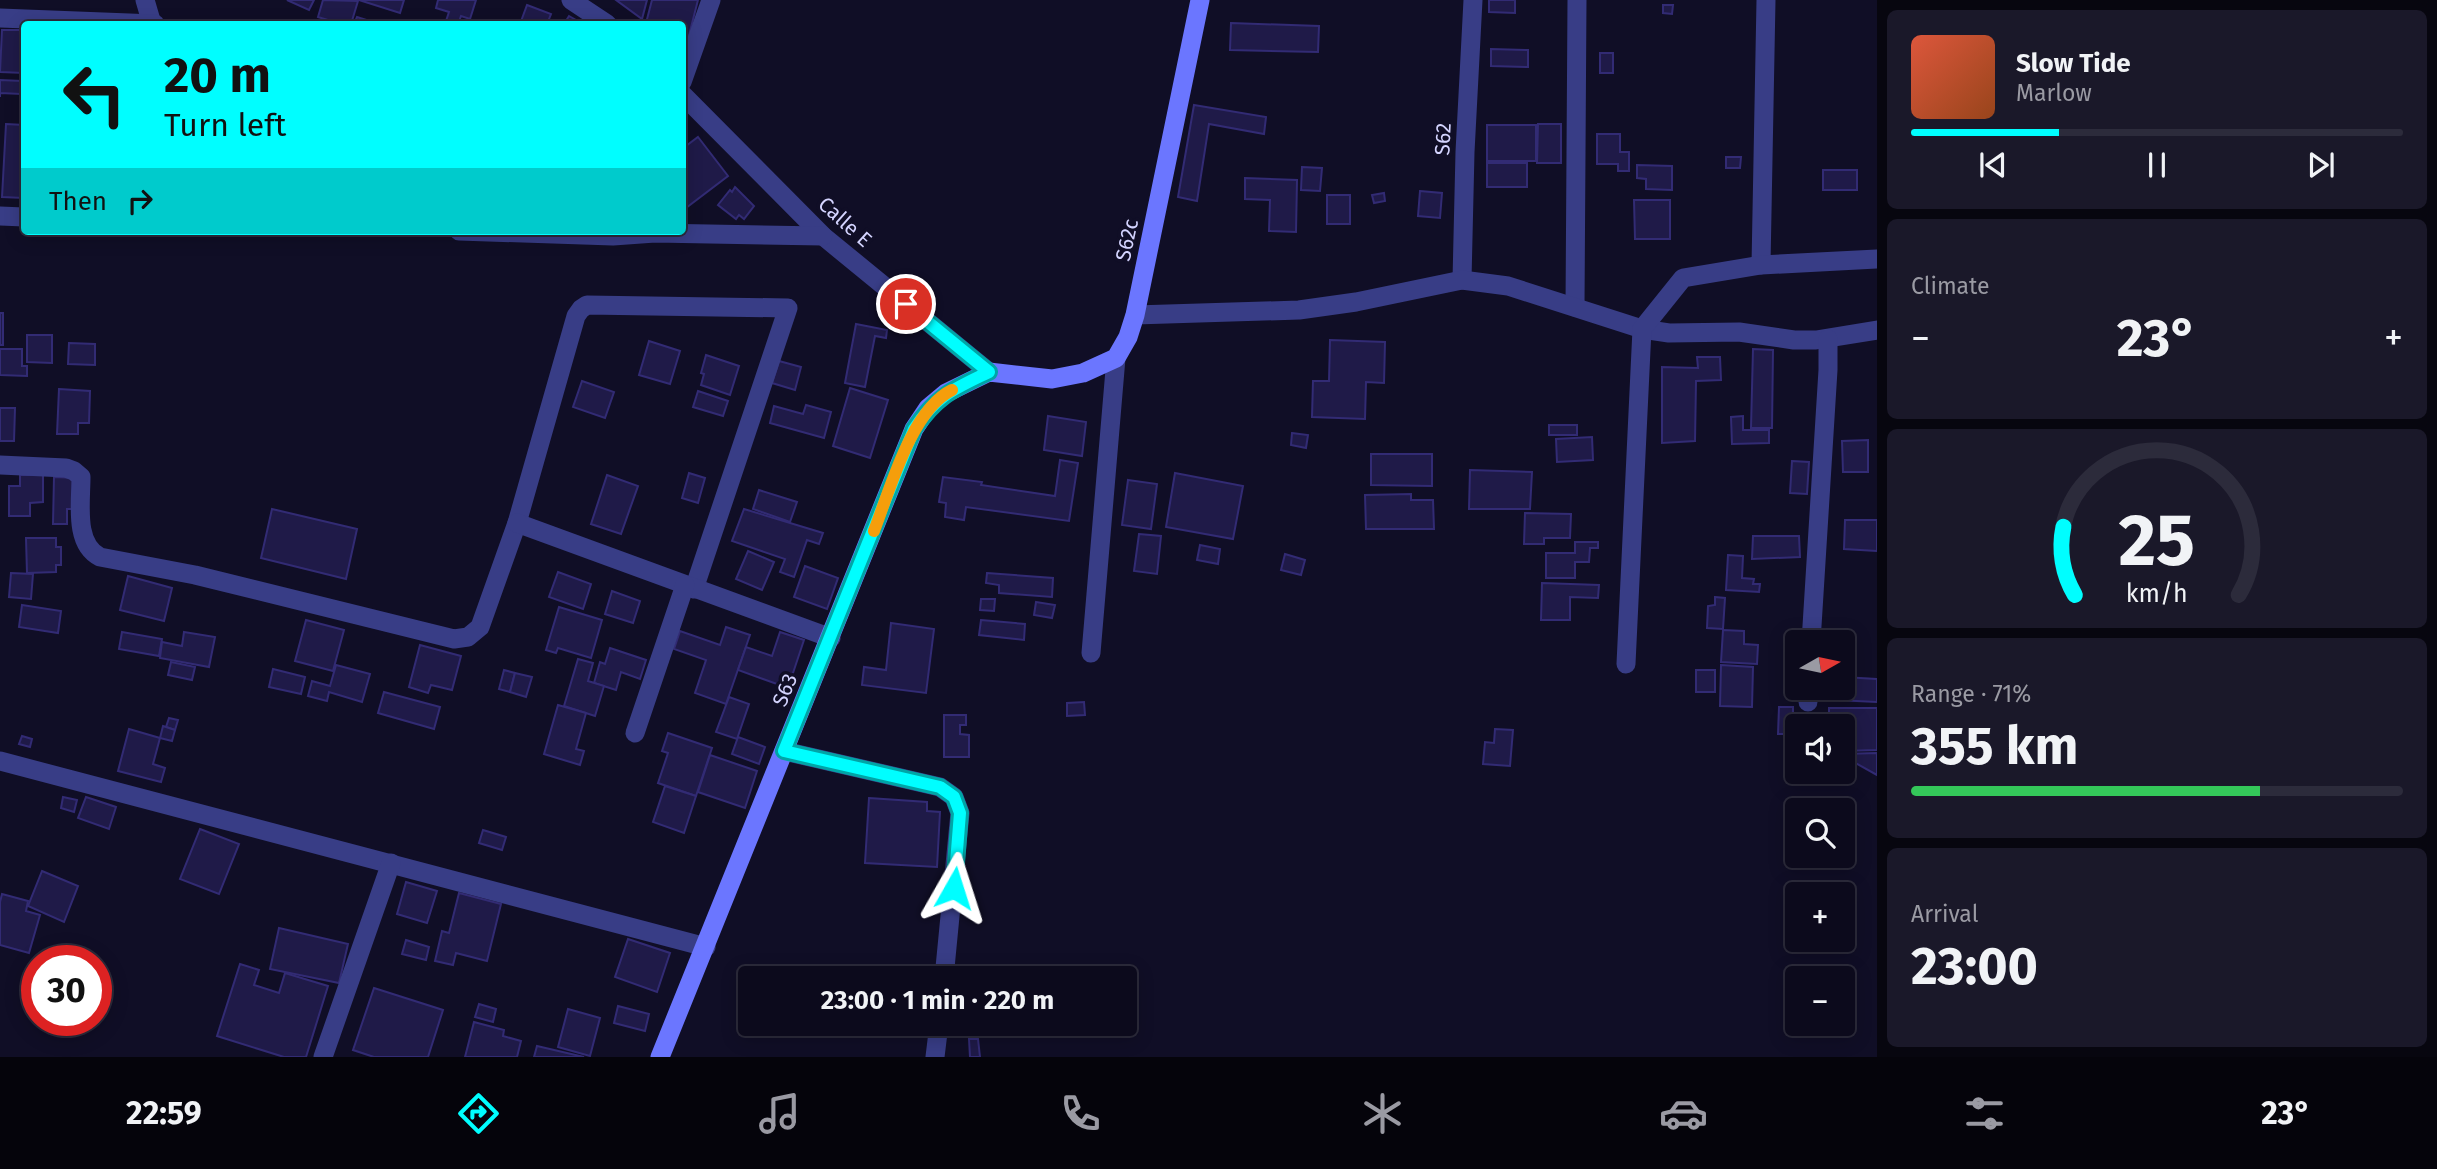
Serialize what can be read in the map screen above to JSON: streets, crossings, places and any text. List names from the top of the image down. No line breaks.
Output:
{"streets":{"main road":["S62c","S63"],"street":["S62","Calle E"]},"crossings":[["Calle E","S63"]],"north":"right","page":{"turn":["20 m","Turn left"],"song":["Slow Tide","Marlow"],"then":"Then","tile":["Climate",["Range · 71%","355 km"],["Arrival","23:00"]],"heat":["−","23°","+"],"map_buttons":["+","−"],"limit":"30","trip":"23:00 · 1 min · 220 m","tabs":["22:59","23°"],"gauge":["25","km/h"]}}
